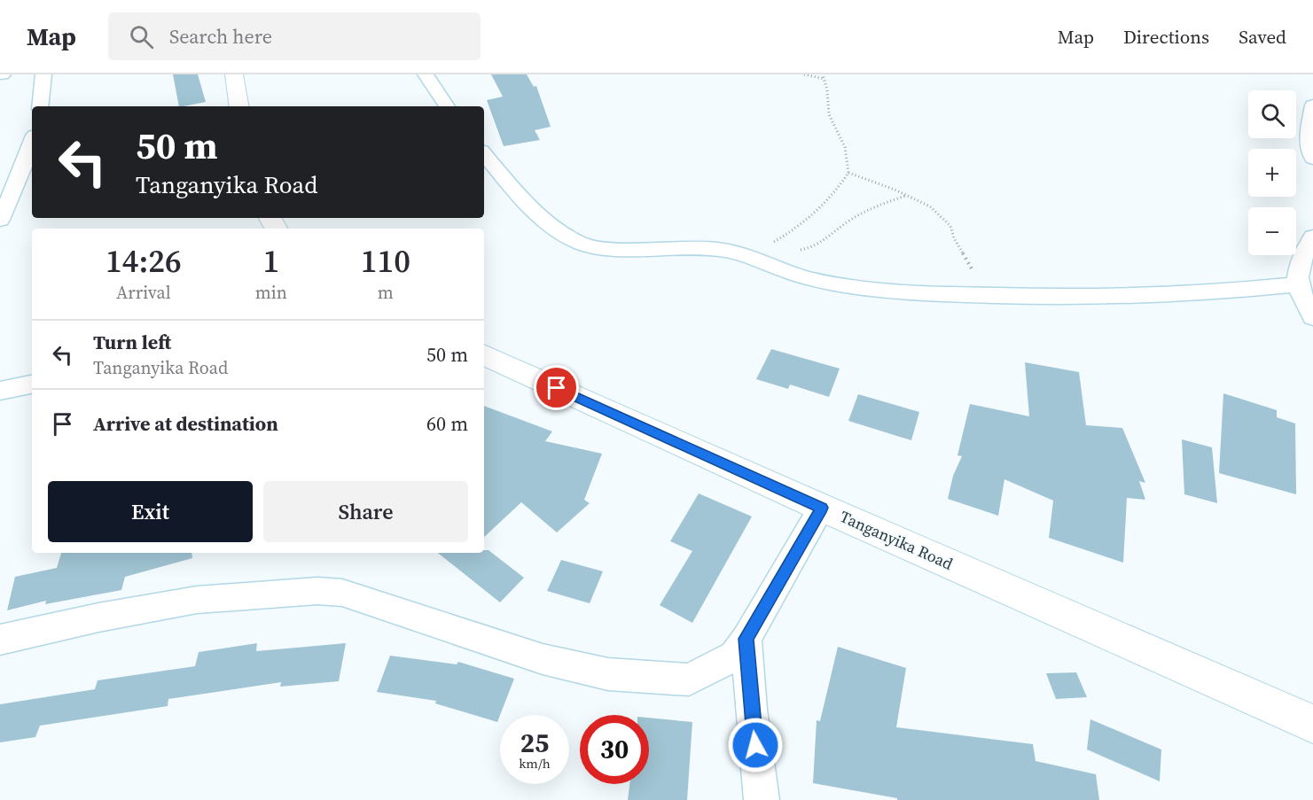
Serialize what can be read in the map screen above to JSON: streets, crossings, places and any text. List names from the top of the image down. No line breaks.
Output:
{"streets":{"street":["Tanganyika Road"]},"page":{"header":"Map","search":"Search here","nav":["Map","Directions","Saved"],"map_buttons":["+","−"],"turn":["50 m","Tanganyika Road"],"eta":["14:26","Arrival","1","min","110","m"],"list":[{"name":"Turn left","note":"Tanganyika Road","value":"50 m"},{"name":"Arrive at destination","value":"60 m"}],"buttons":["Exit","Share"],"speed":"25 km/h","limit":"30"}}
